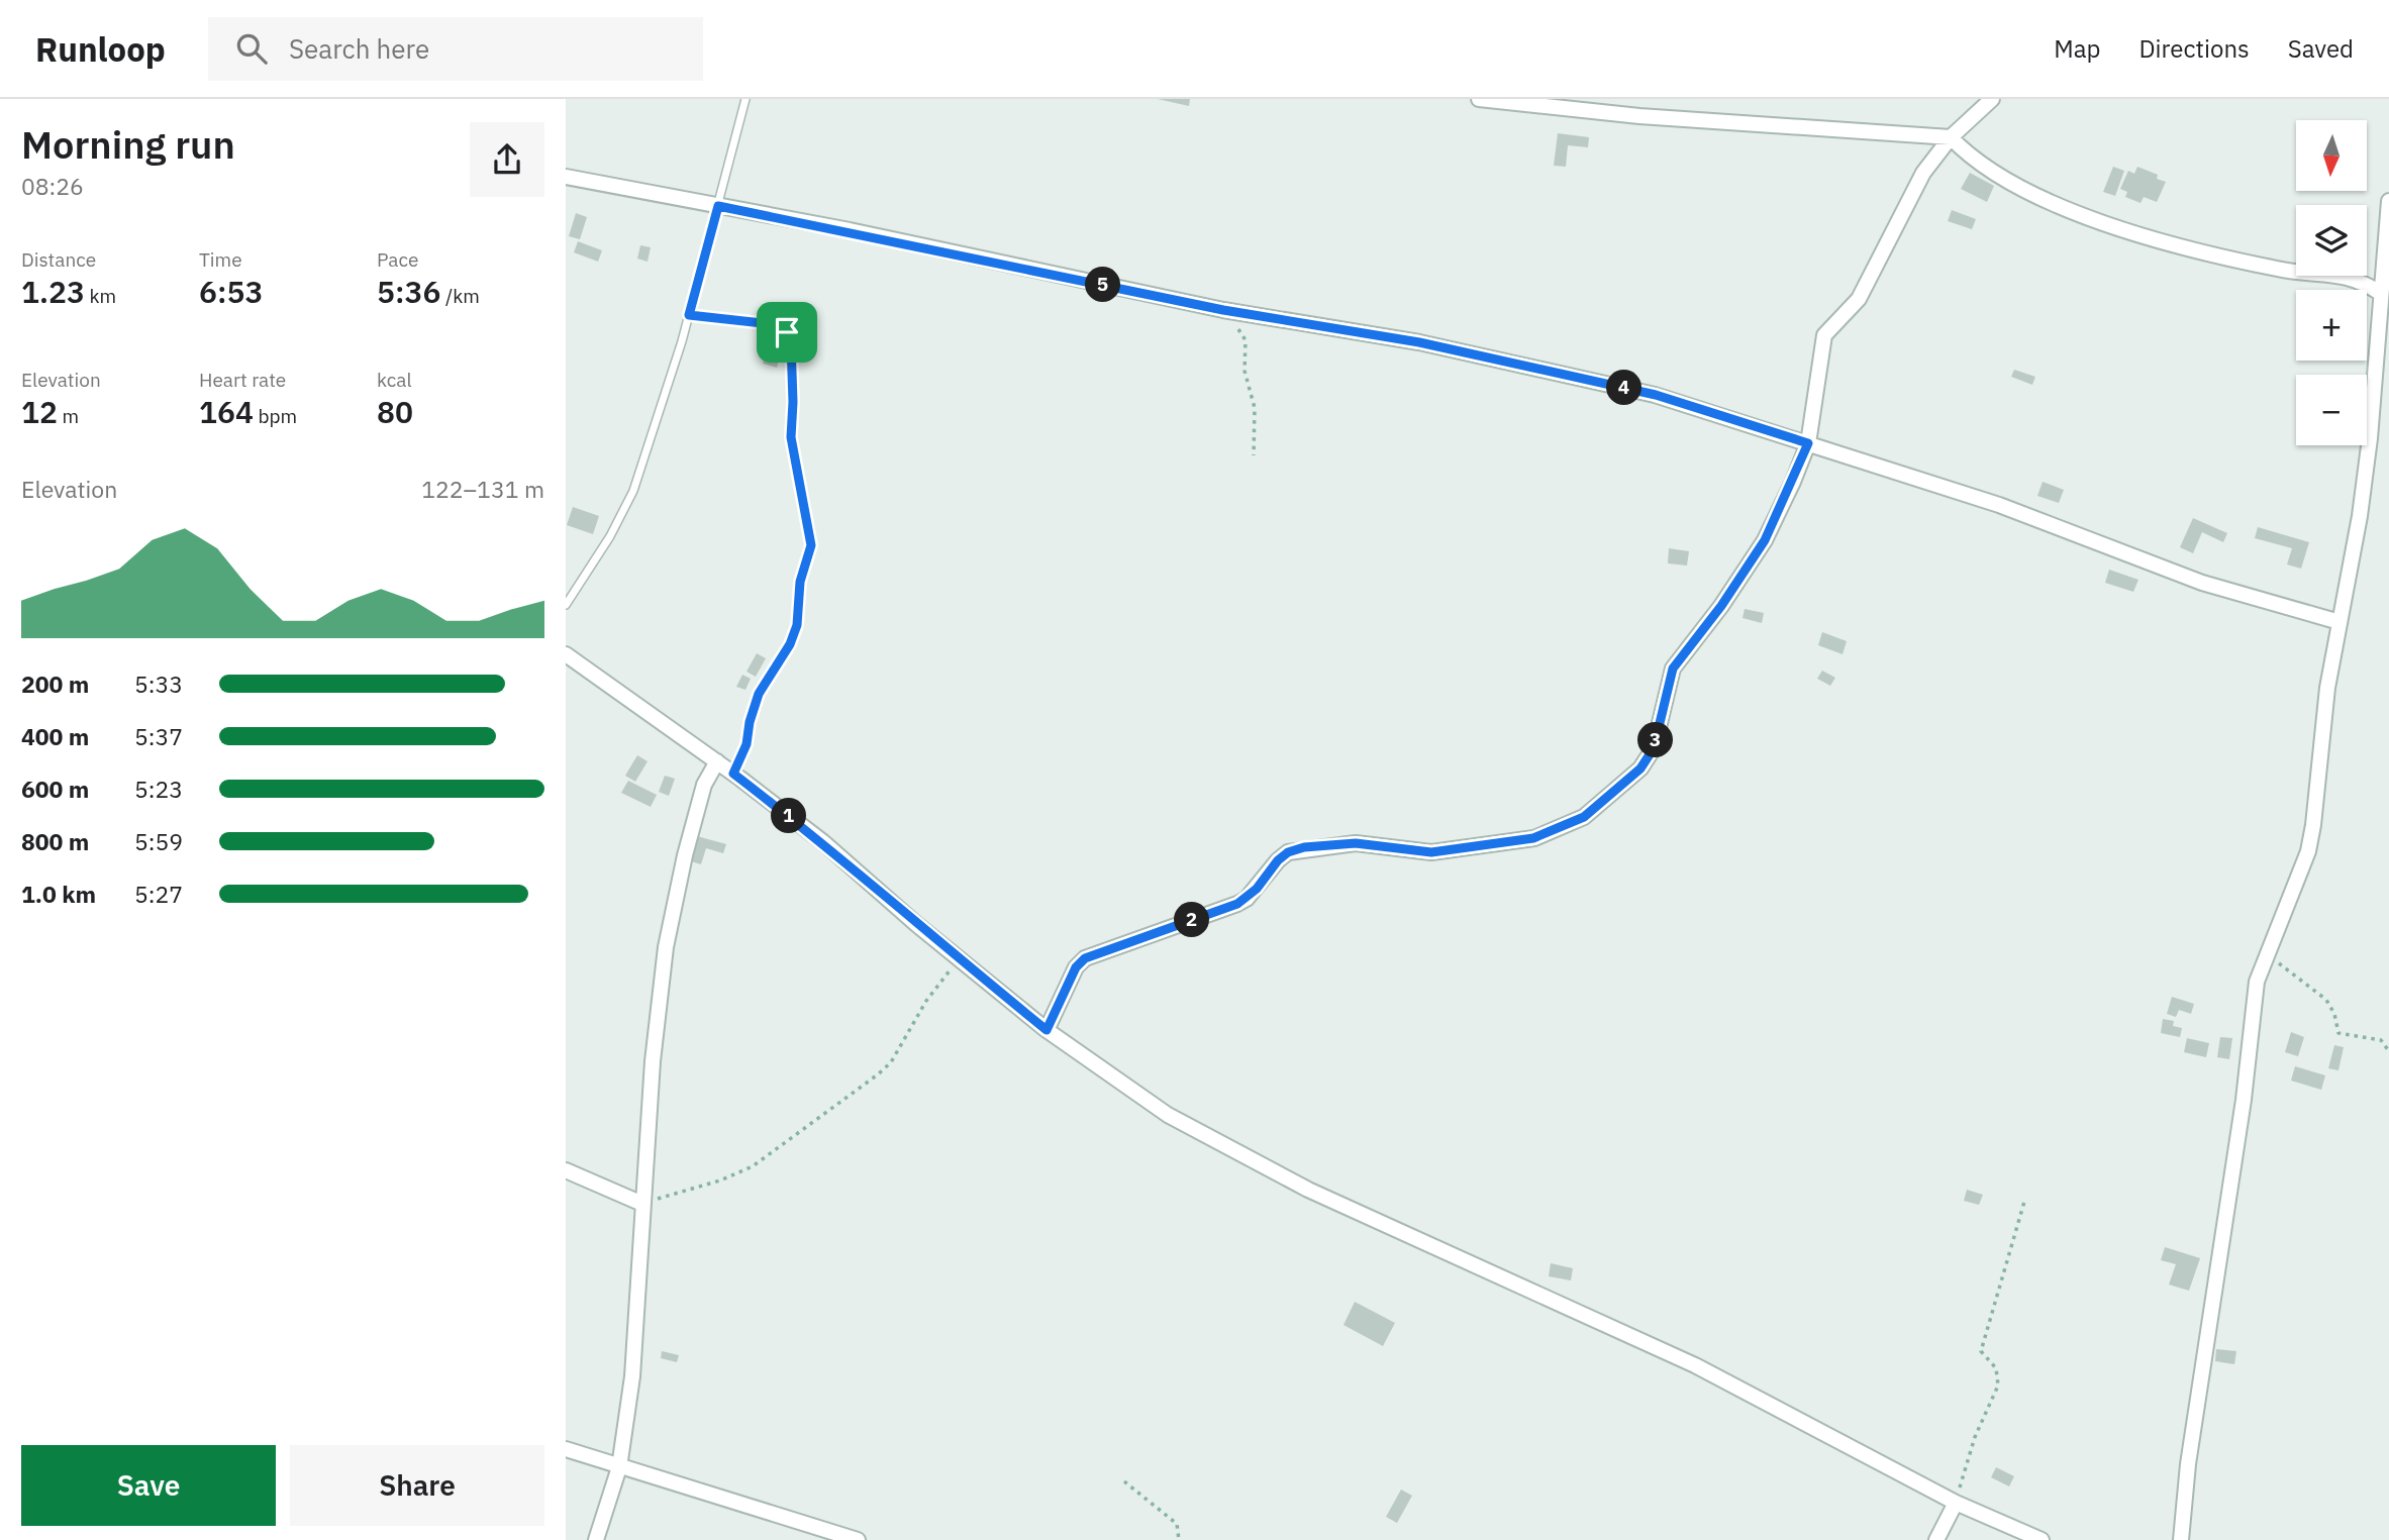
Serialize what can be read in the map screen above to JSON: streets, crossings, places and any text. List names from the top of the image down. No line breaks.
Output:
{"north":"bottom","page":{"header":"Runloop","search":"Search here","nav":["Map","Directions","Saved"],"heading":["Morning run","08:26"],"map_buttons":["+","−"],"stats":[["Distance","1.23 km"],["Time","6:53"],["Pace","5:36 /km"],["Elevation","12 m"],["Heart rate","164 bpm"],["kcal","80"]],"pins":["5","4","3","1","2"],"chart":["Elevation","122–131 m"],"list":[{"name":"200 m","note":"5:33"},{"name":"400 m","note":"5:37"},{"name":"600 m","note":"5:23"},{"name":"800 m","note":"5:59"},{"name":"1.0 km","note":"5:27"}],"buttons":["Save","Share"]}}
